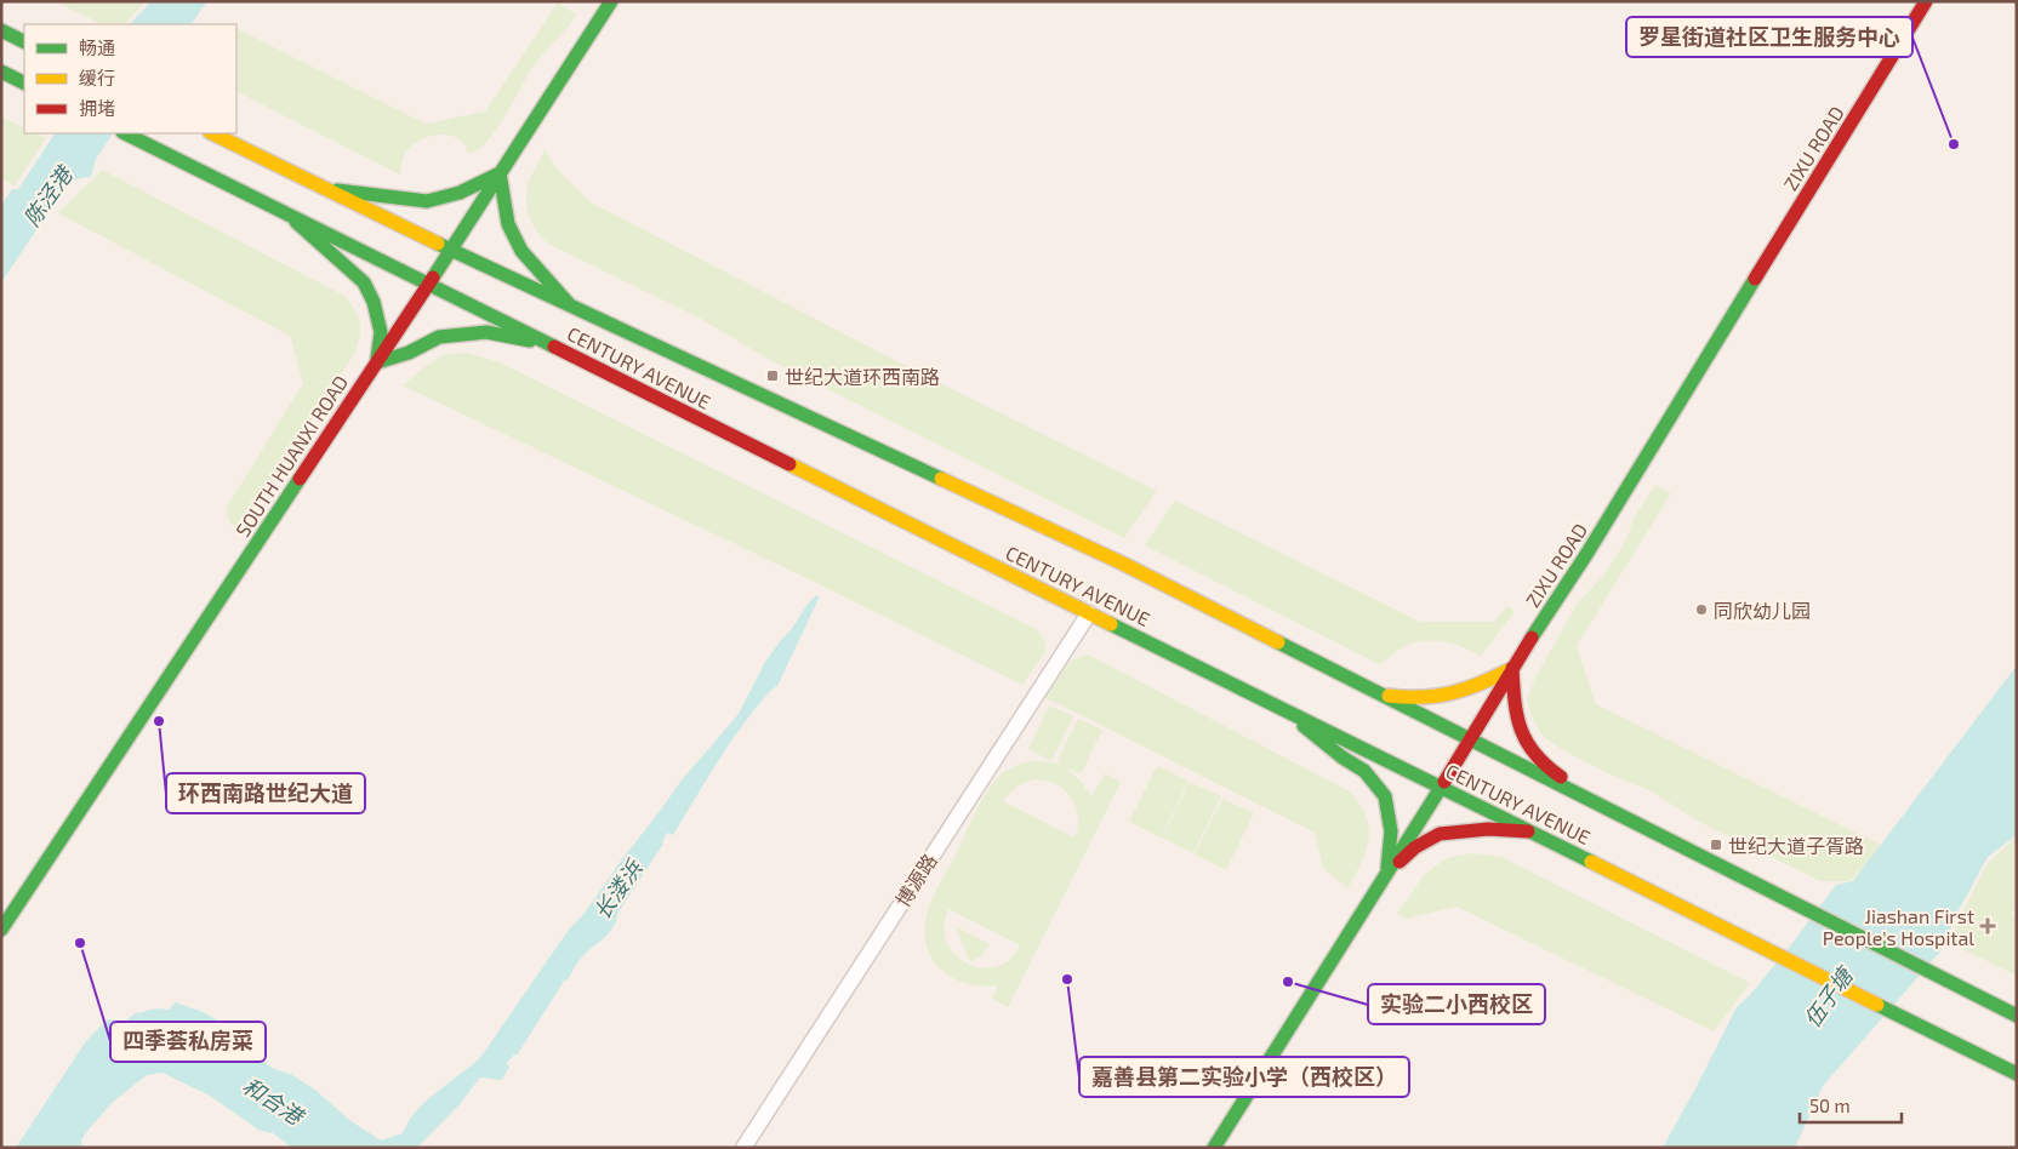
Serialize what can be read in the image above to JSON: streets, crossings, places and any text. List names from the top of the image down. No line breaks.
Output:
{"streets":{"main road":["ZIXU ROAD","CENTURY AVENUE","SOUTH HUANXI ROAD"],"street":["博源路"]},"crossings":[["ZIXU ROAD","CENTURY AVENUE"],["CENTURY AVENUE","SOUTH HUANXI ROAD"],["CENTURY AVENUE","博源路"]],"water":["陈泾港","长溇浜","伍子塘","和合港"],"places":{"other":["罗星街道社区卫生服务中心","同欣幼儿园","环西南路世纪大道","四季荟私房菜","嘉善县第二实验小学（西校区）","实验二小西校区"],"transit":["世纪大道环西南路","世纪大道子胥路"],"health":["Jiashan First People's Hospital"]},"legend":["畅通","缓行","拥堵"],"scale_bar":"50 m"}
